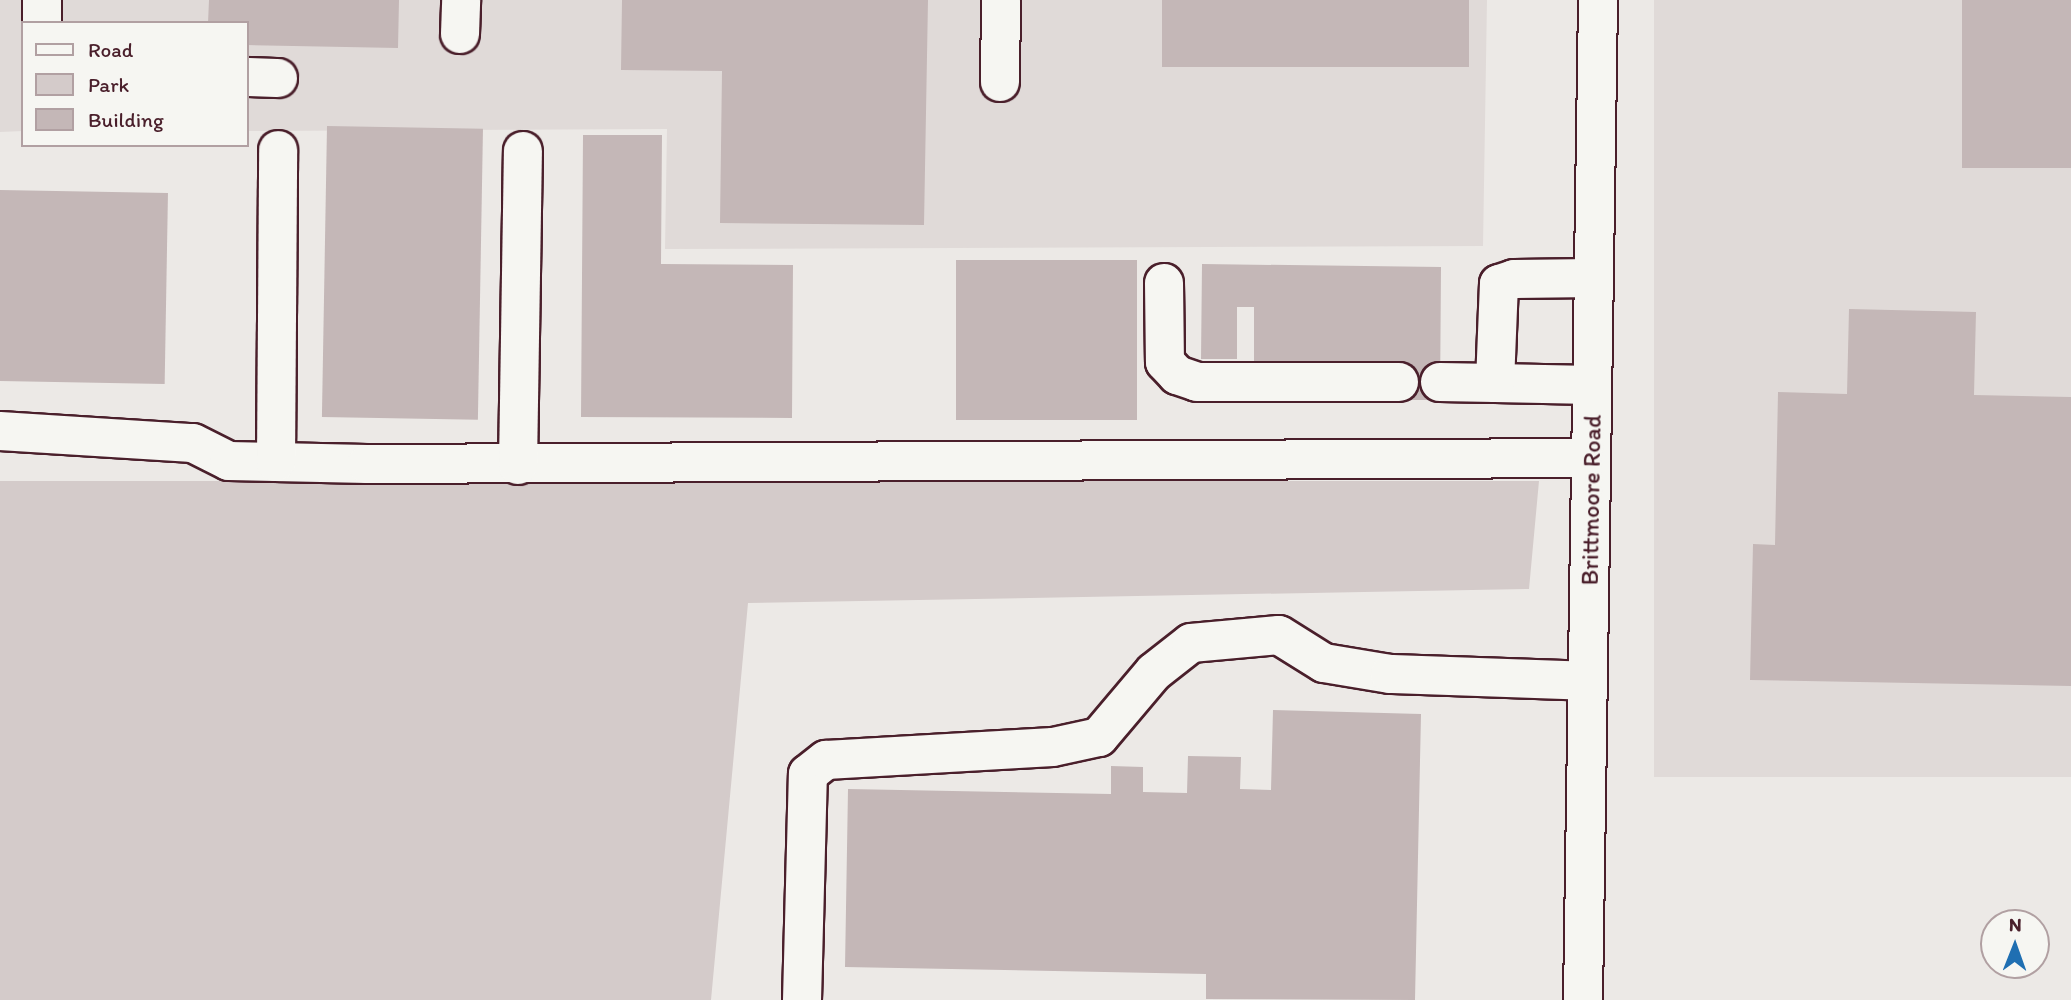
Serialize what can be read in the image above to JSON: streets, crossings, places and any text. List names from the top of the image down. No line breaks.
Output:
{"streets":{"main road":["Brittmoore Road"]},"legend":["Road","Park","Building"],"north":"top"}
